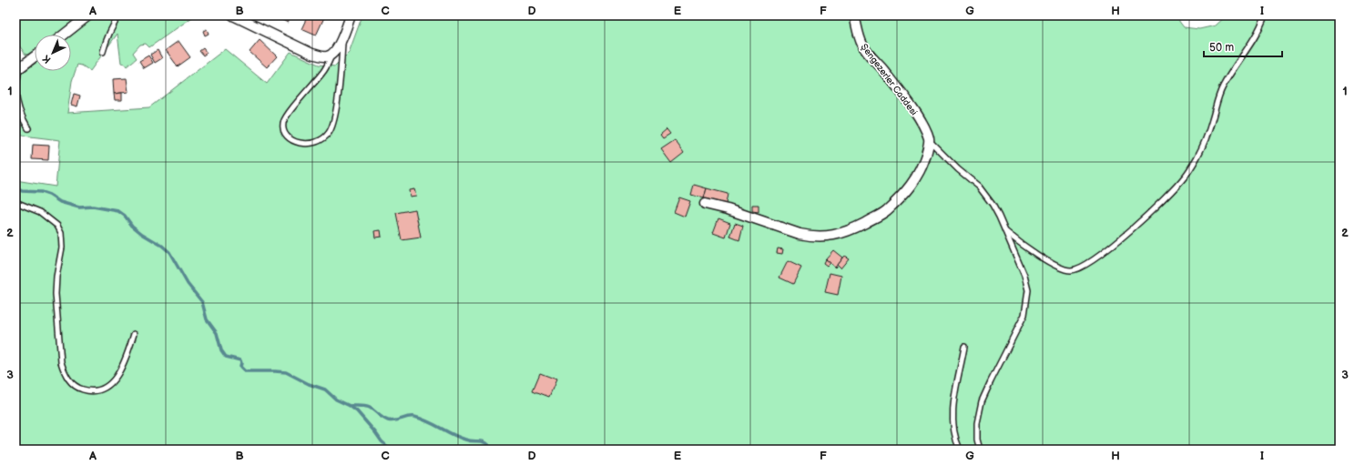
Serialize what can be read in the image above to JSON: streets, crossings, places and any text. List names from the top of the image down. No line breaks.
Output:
{"streets":{"street":["Şengezerler Caddesi"]},"scale_bar":"50 m","north":"bottom left","grid":{"columns":["A","B","C","D","E","F","G","H","I"],"rows":["1","2","3"]}}
